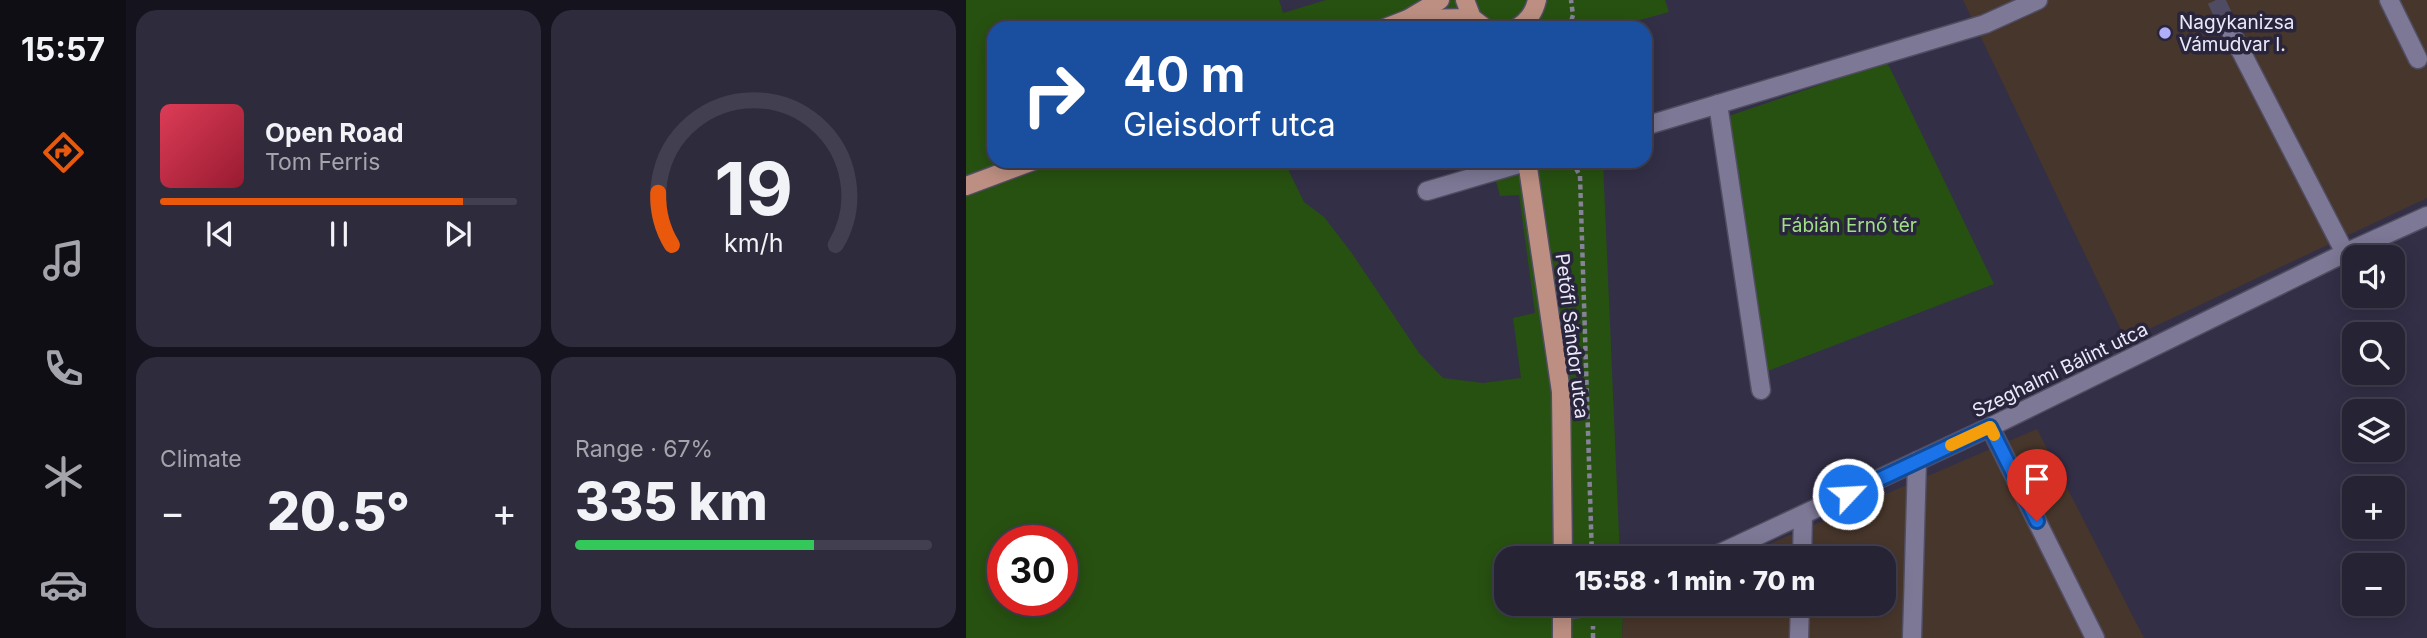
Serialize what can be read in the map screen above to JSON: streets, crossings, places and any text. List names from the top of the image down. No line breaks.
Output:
{"streets":{"main road":["Petőfi Sándor utca"],"street":["Szeghalmi Bálint utca"]},"parks":["Fábián Ernő tér"],"places":["Nagykanizsa Vámudvar I."],"page":{"tabs":"15:57","turn":["40 m","Gleisdorf utca"],"song":["Open Road","Tom Ferris"],"map_buttons":["+","−"],"tile":["Climate",["Range · 67%","335 km"]],"heat":["−","20.5°","+"],"limit":"30","trip":"15:58 · 1 min · 70 m","gauge":["19","km/h"]}}
